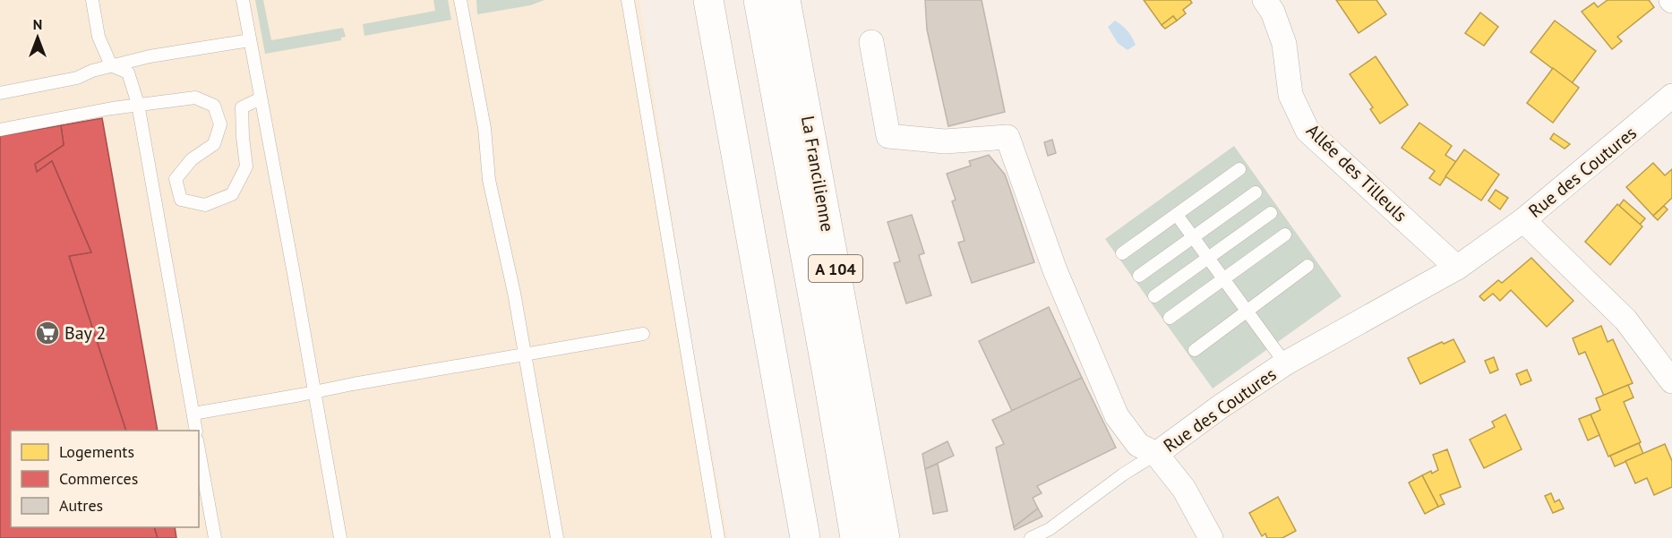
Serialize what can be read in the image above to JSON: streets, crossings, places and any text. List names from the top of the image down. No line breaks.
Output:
{"streets":{"main road":["La Francilienne","A 104"],"street":["Rue des Coutures","Allée des Tilleuls"]},"crossings":[["Rue des Coutures","Allée des Tilleuls"]],"places":{"supermarket":["Bay 2"]},"legend":["Logements","Commerces","Autres"],"north":"top"}
